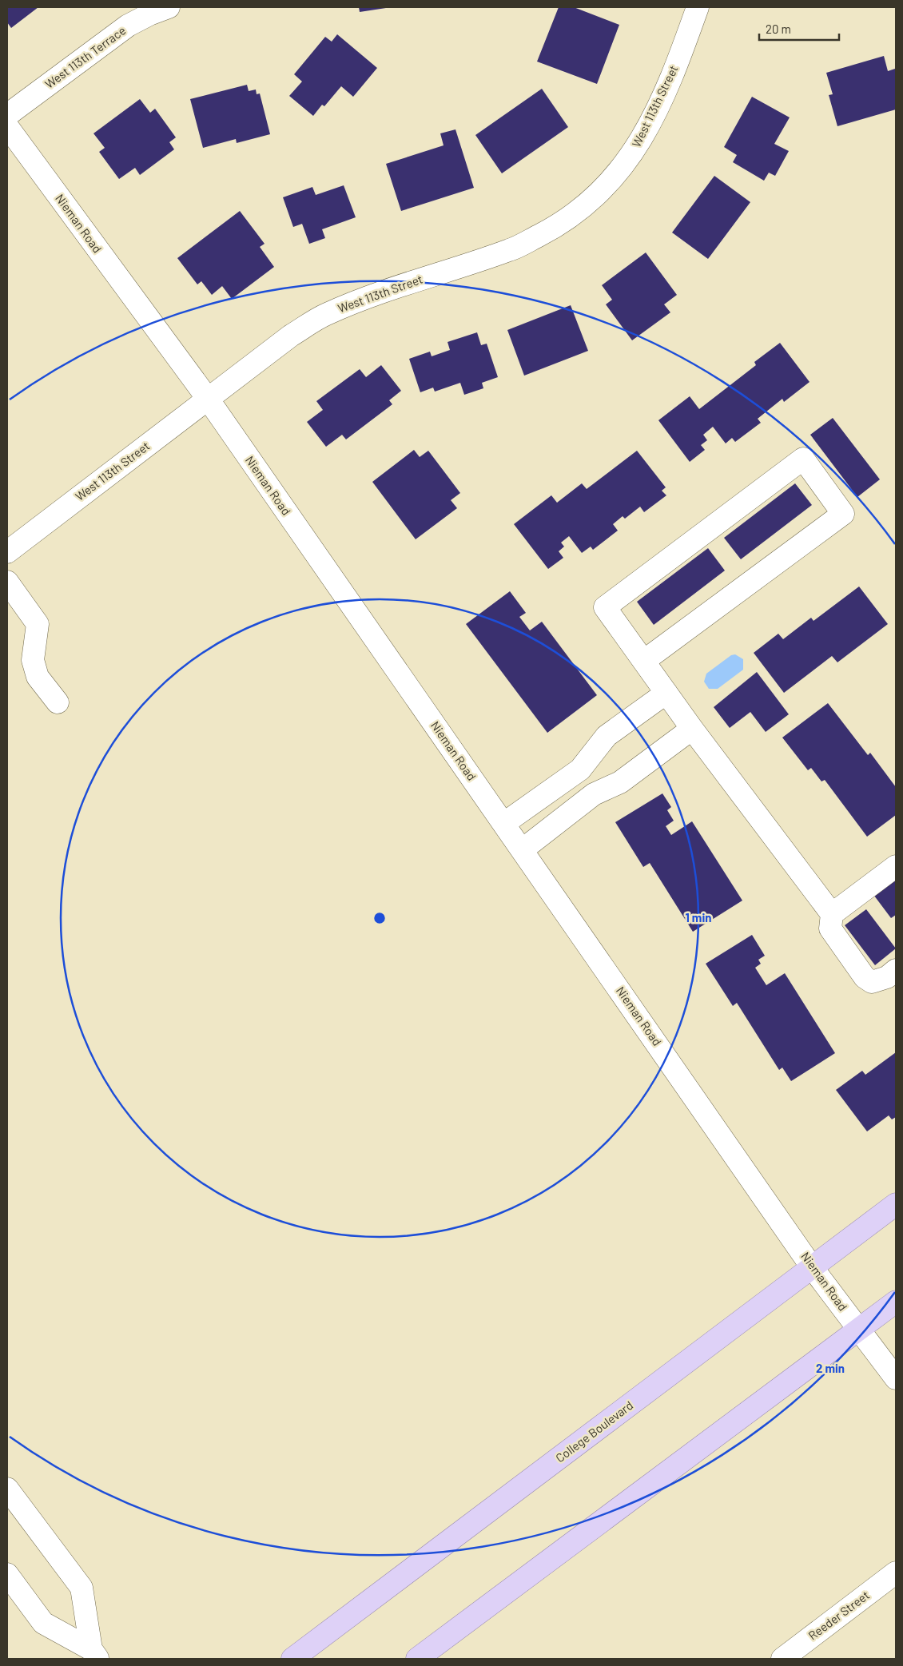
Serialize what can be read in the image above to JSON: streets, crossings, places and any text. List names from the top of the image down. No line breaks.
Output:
{"streets":{"main road":["College Boulevard"],"street":["West 113th Terrace","West 113th Street","Nieman Road","Reeder Street"]},"crossings":[["West 113th Street","Nieman Road"],["Nieman Road","College Boulevard"]],"scale_bar":"20 m","rings":["1 min","2 min"]}
